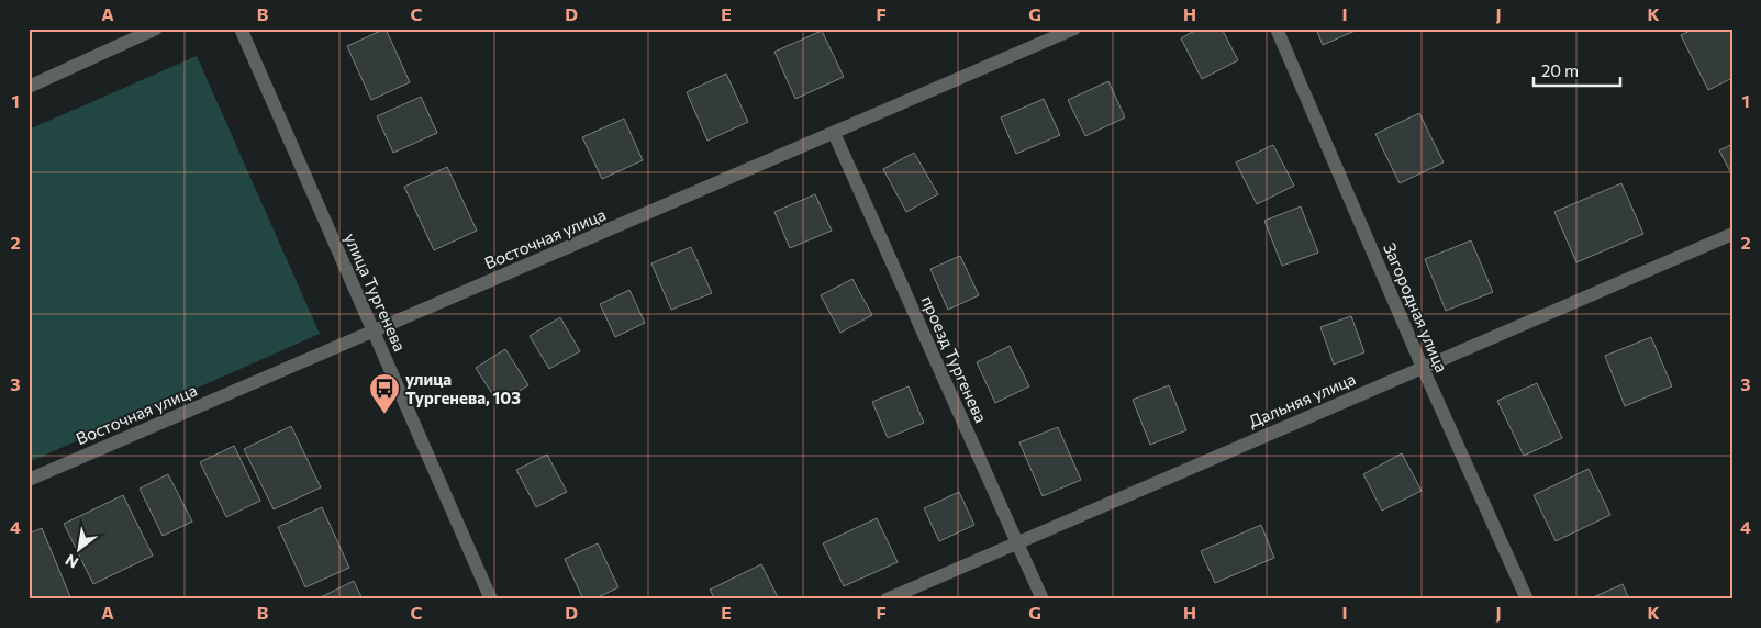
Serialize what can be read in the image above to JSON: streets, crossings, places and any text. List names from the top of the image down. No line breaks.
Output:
{"streets":{"street":["Восточная улица","улица Тургенева","Загородная улица","проезд Тургенева","Дальняя улица"]},"crossings":[["Восточная улица","улица Тургенева"],["Восточная улица","проезд Тургенева"],["Загородная улица","Дальняя улица"],["проезд Тургенева","Дальняя улица"]],"places":{"bus stop":["улица Тургенева, 103"]},"scale_bar":"20 m","north":"bottom left","grid":{"columns":["A","B","C","D","E","F","G","H","I","J","K"],"rows":["1","2","3","4"]}}
